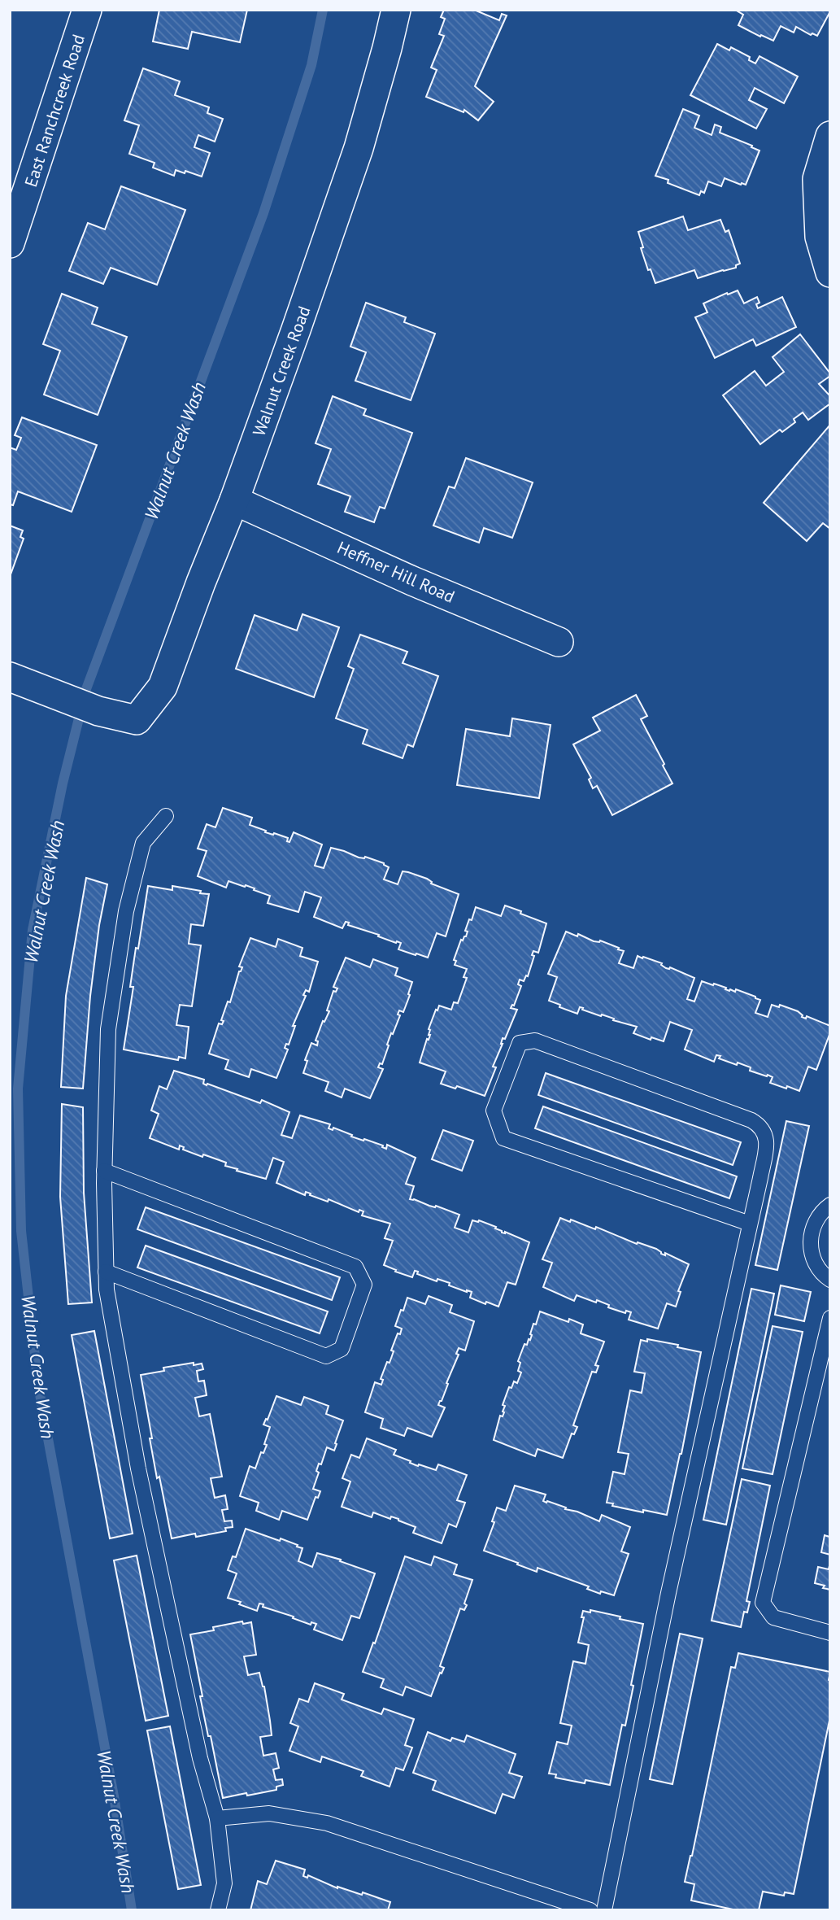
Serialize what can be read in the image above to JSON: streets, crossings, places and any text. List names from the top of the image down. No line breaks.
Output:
{"streets":{"street":["East Ranchcreek Road","Walnut Creek Road","Heffner Hill Road"]},"crossings":[["Walnut Creek Road","Heffner Hill Road"]],"water":["Walnut Creek Wash"]}
